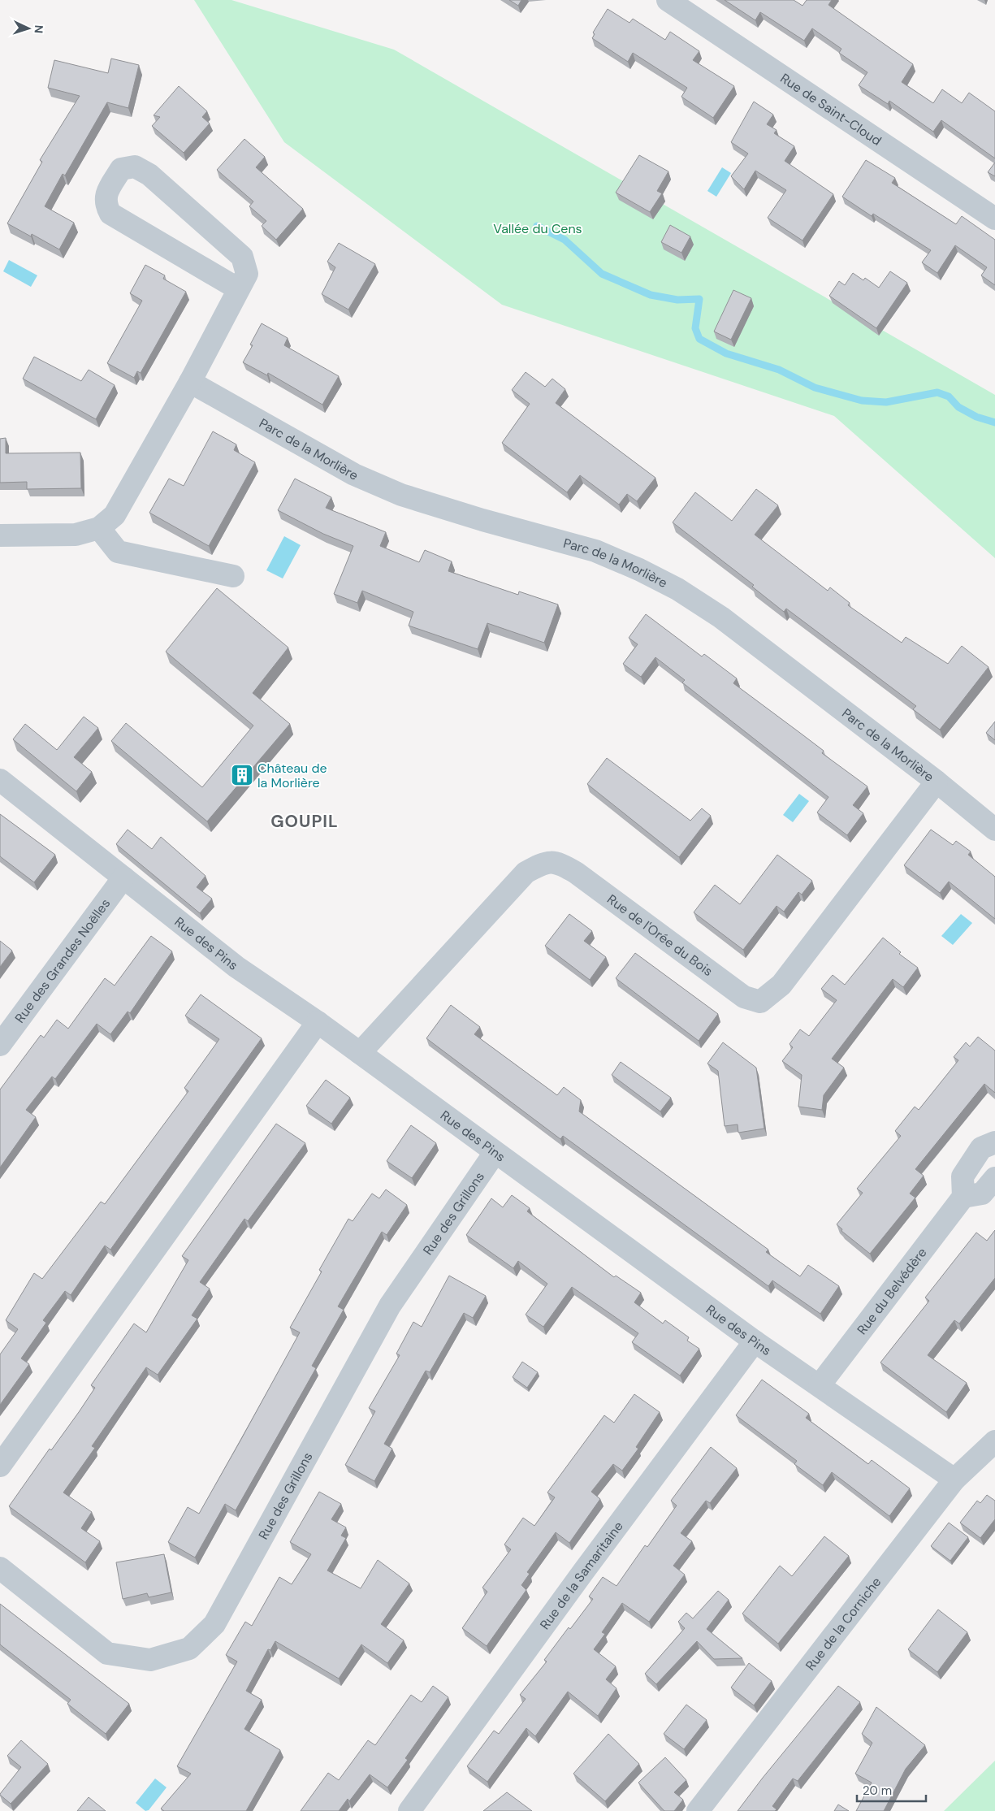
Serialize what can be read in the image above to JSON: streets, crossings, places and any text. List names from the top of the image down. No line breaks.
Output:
{"streets":{"street":["Rue de Saint-Cloud","Parc de la Morlière","Rue de l'Orée du Bois","Rue des Pins","Rue des Grandes Noëlles","Rue des Grillons","Rue du Belvédère","Rue de la Samaritaine","Rue de la Corniche"]},"crossings":[["Parc de la Morlière","Rue de l'Orée du Bois"],["Rue de l'Orée du Bois","Rue des Pins"],["Rue des Pins","Rue des Grandes Noëlles"],["Rue des Pins","Rue des Grillons"],["Rue des Pins","Rue du Belvédère"],["Rue des Pins","Rue de la Samaritaine"],["Rue des Pins","Rue de la Corniche"]],"districts":["GOUPIL"],"parks":["Vallée du Cens"],"places":{"building":["Château de la Morlière"]},"scale_bar":"20 m","north":"right"}
